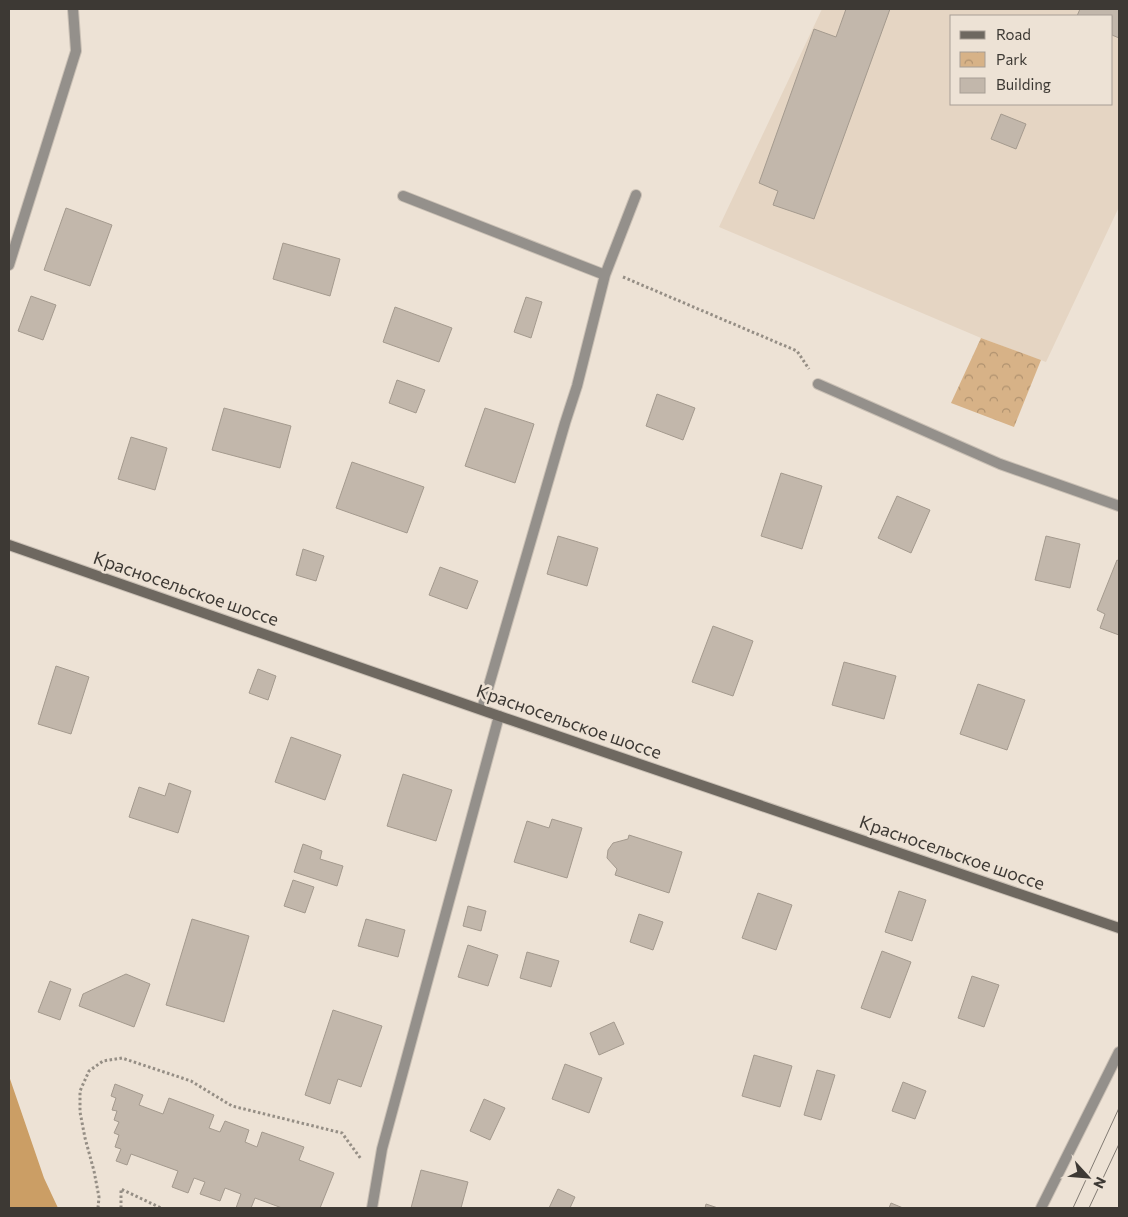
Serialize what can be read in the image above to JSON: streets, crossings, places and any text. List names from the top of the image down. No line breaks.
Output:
{"streets":{"main road":["Красносельское шоссе"]},"legend":["Road","Park","Building"],"north":"bottom right"}
